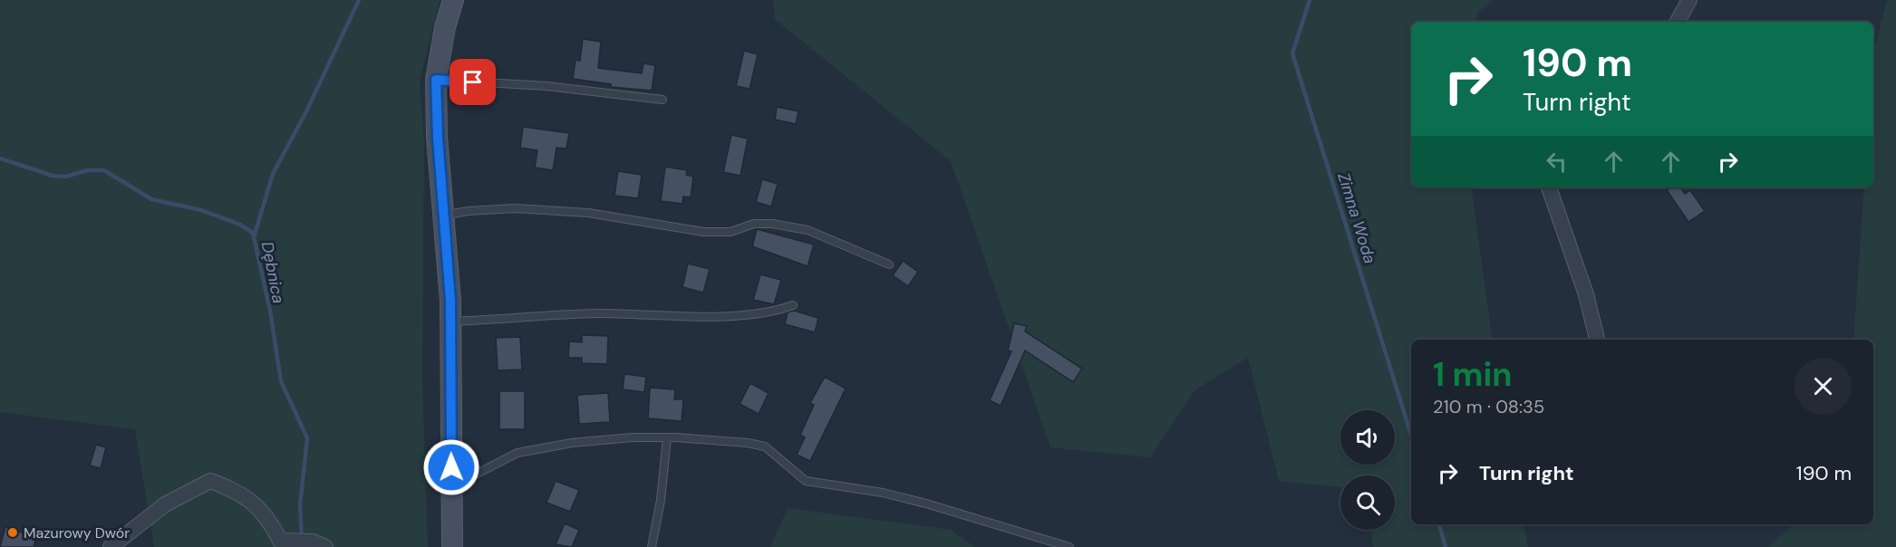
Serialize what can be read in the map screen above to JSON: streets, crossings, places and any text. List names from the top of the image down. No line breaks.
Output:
{"water":["Zimna Woda","Dębnica"],"places":["Mazurowy Dwór"],"page":{"turn":["190 m","Turn right"],"heading":["1 min","210 m · 08:35"],"list":[{"name":"Turn right","value":"190 m"}]}}
